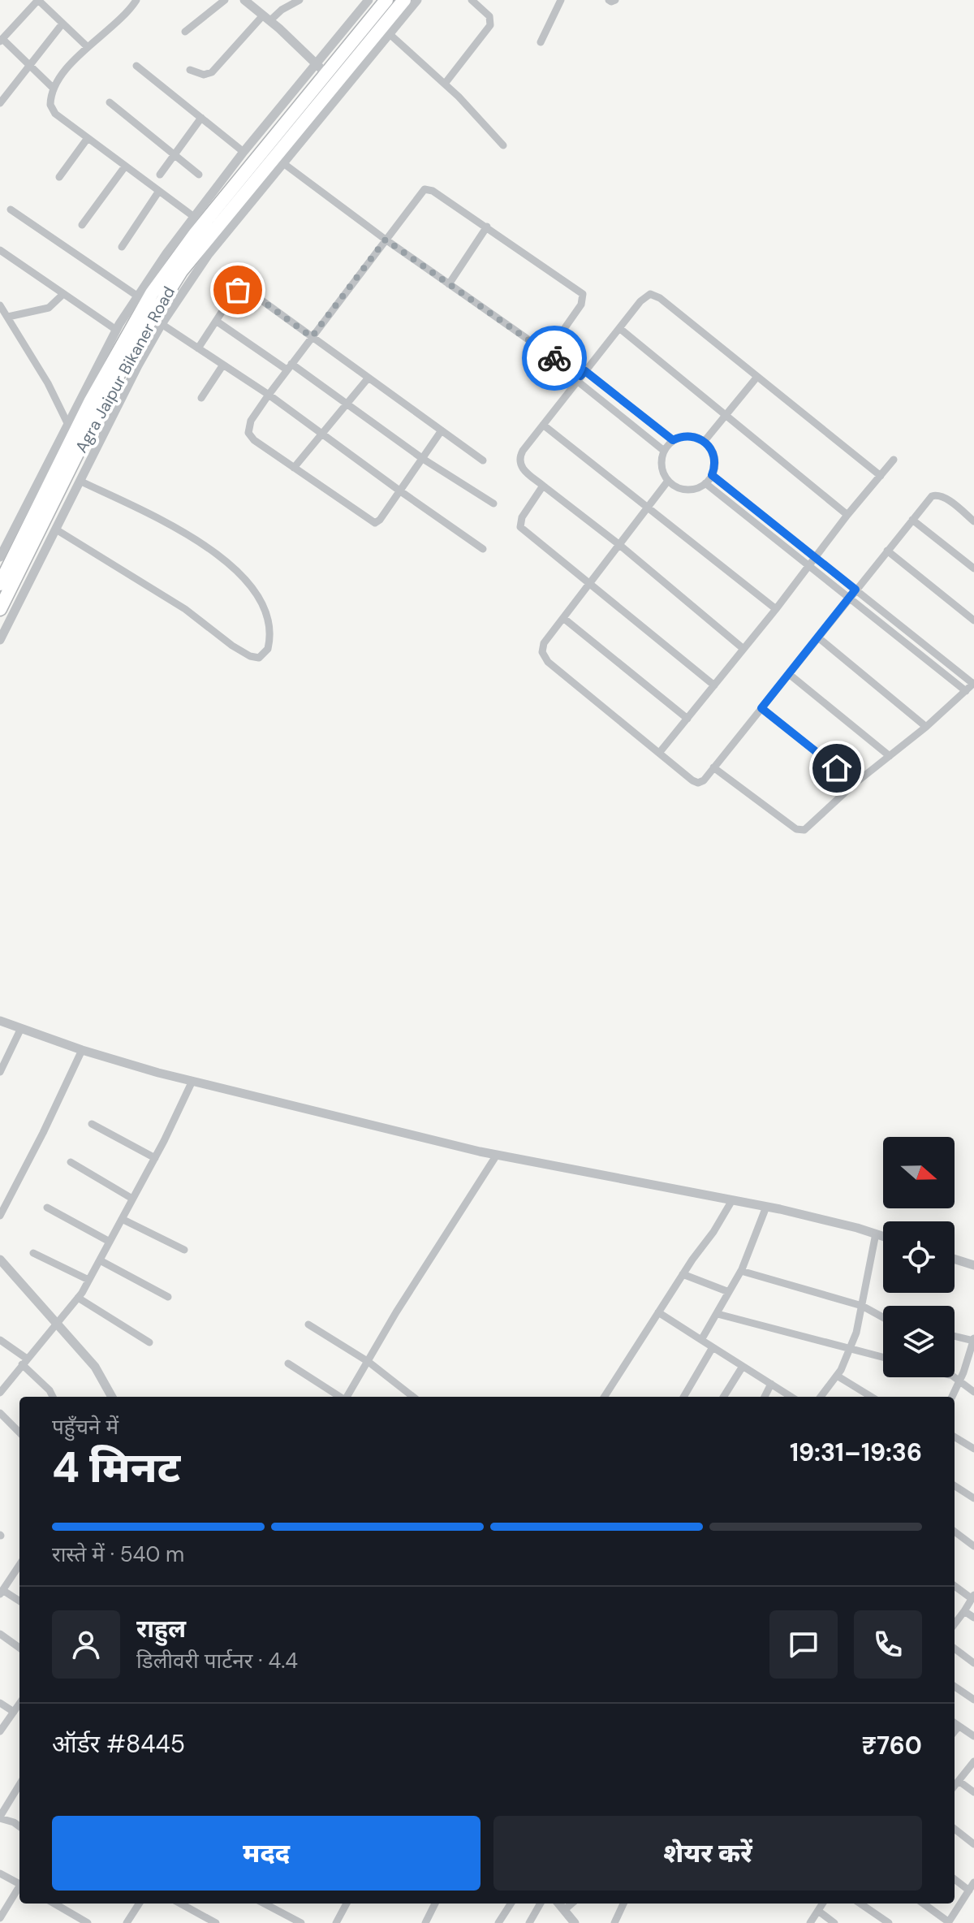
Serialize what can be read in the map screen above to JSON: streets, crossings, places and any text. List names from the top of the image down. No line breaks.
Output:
{"streets":{"highway":["Agra Jaipur Bikaner Road"]},"north":"right","page":{"heading":["4 मिनट","पहुँचने में","19:31–19:36"],"panel":["राहुल","डिलीवरी पार्टनर · 4.4","ऑर्डर #8445","₹760"],"bar":"रास्ते में · 540 m","buttons":["मदद","शेयर करें"]}}
